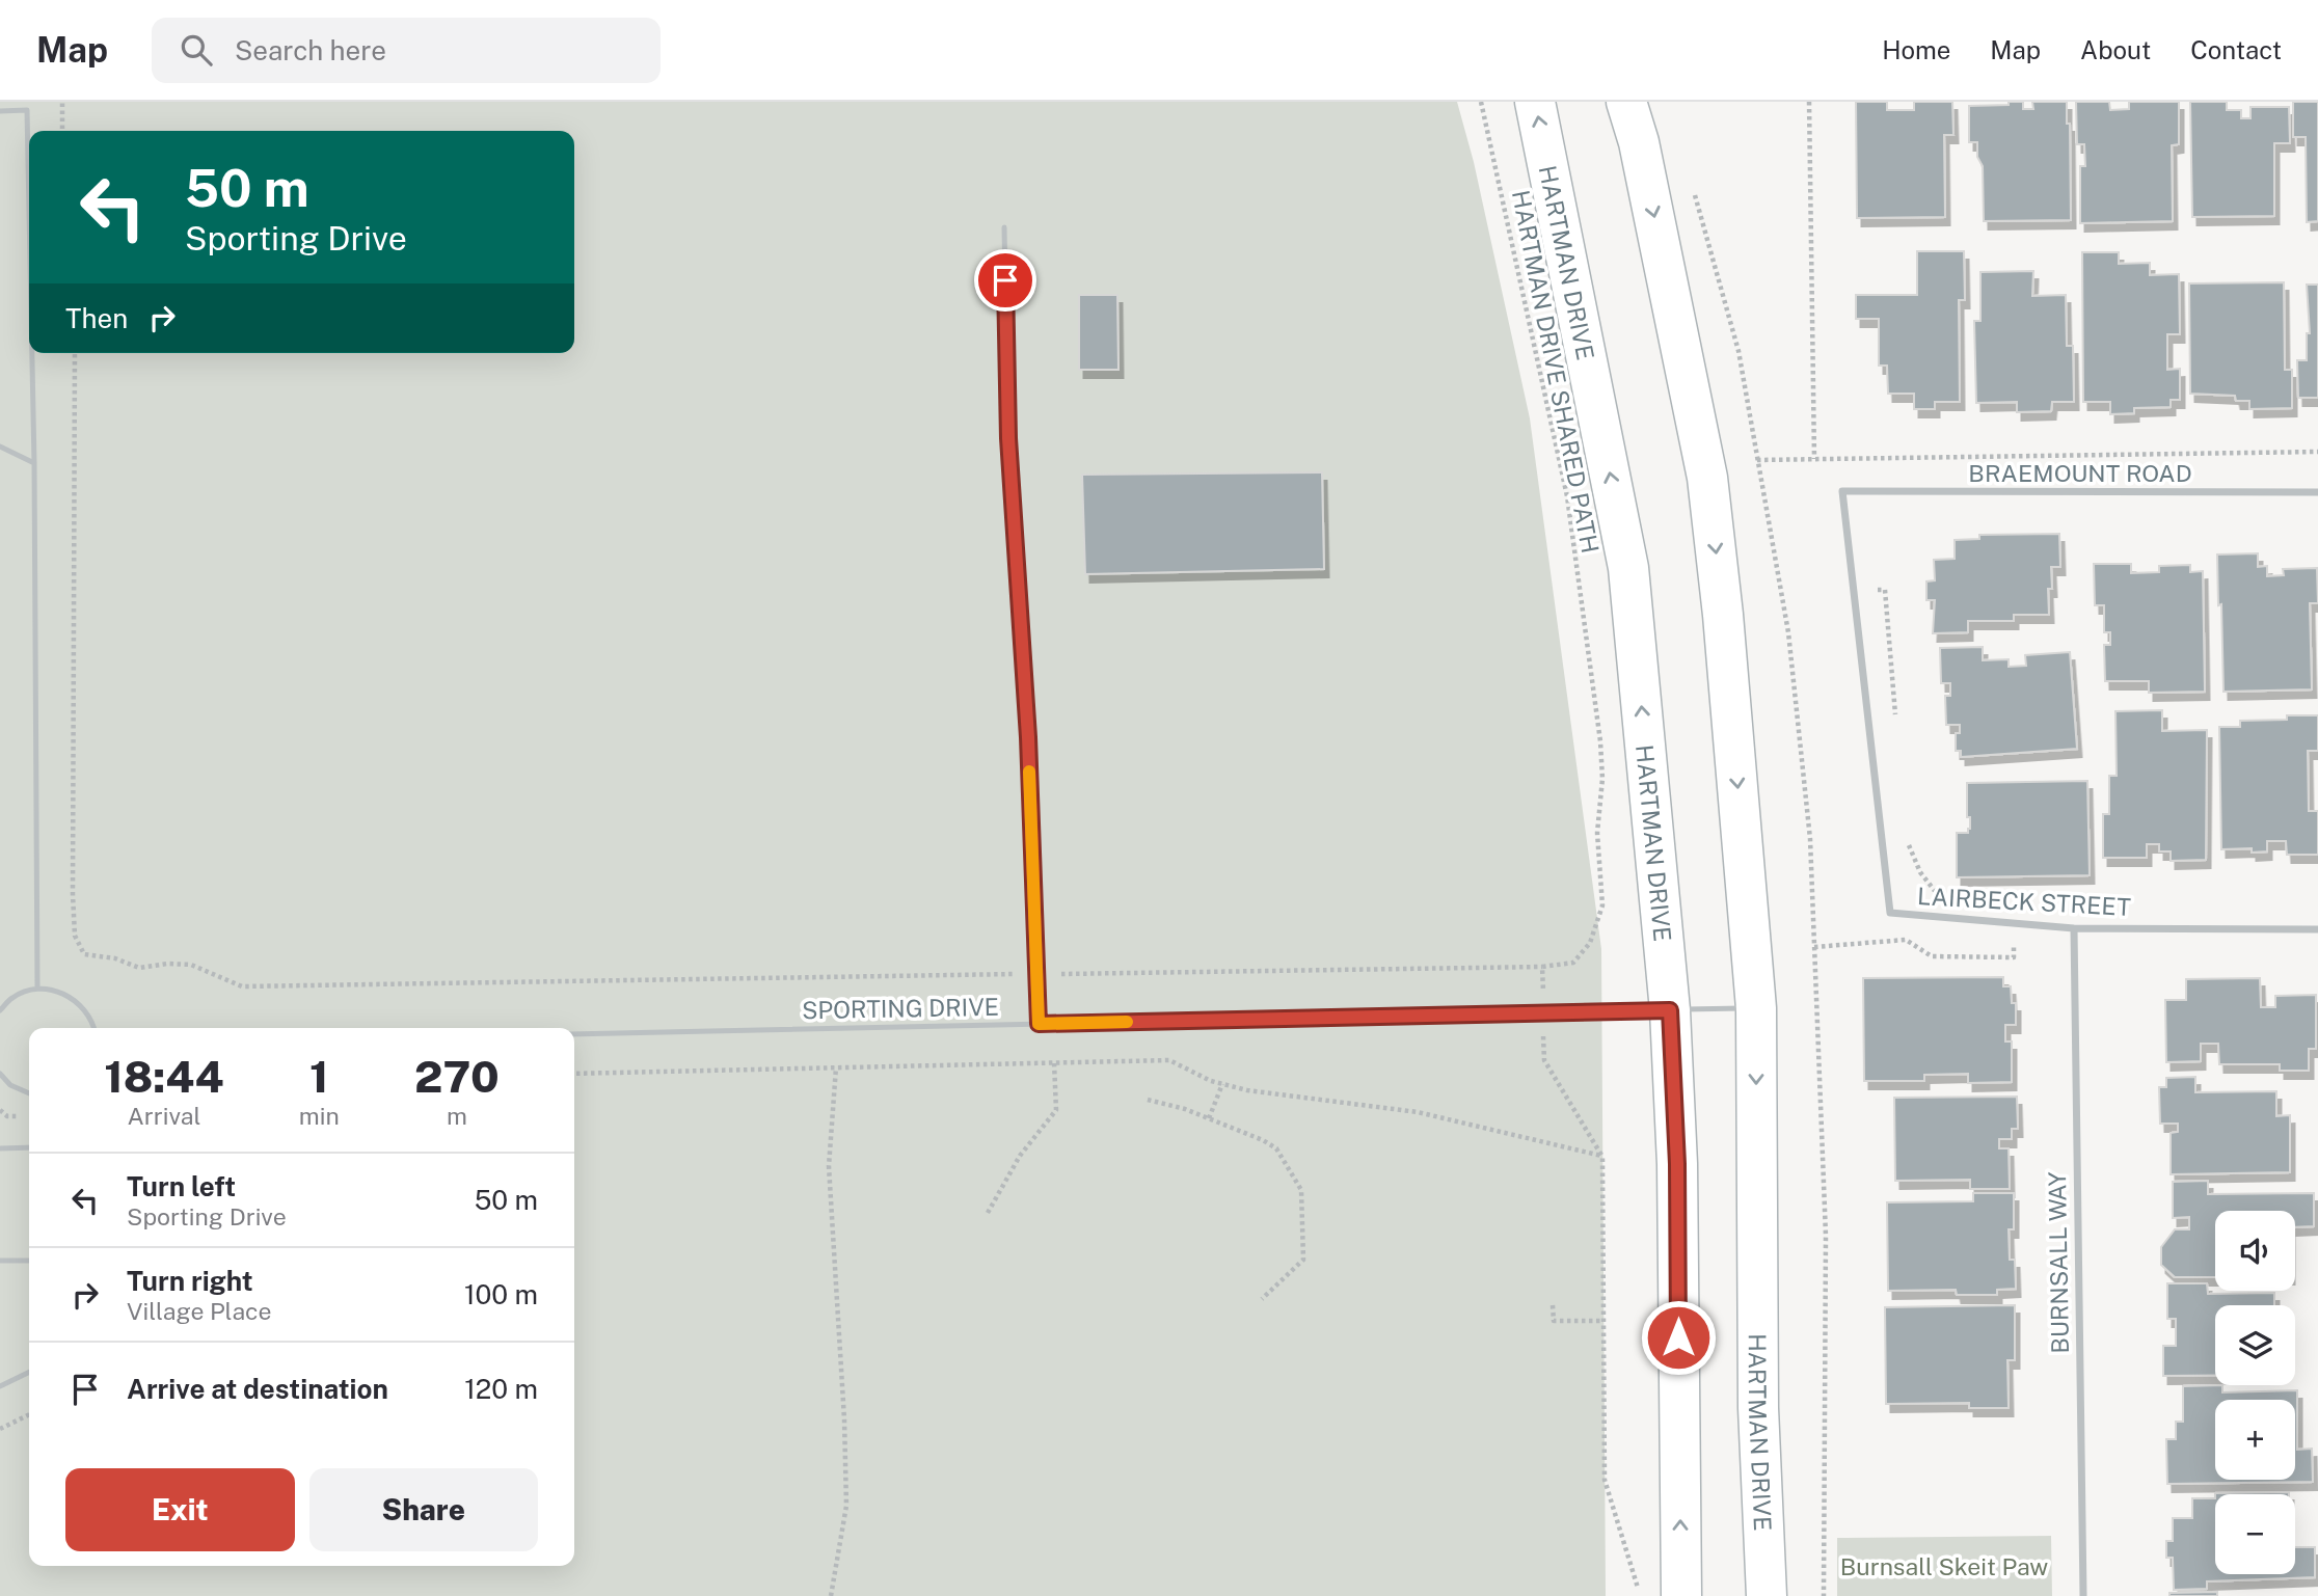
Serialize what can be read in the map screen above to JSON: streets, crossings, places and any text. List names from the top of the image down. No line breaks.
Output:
{"streets":{"main road":["HARTMAN DRIVE"],"street":["BRAEMOUNT ROAD","LAIRBECK STREET","BURNSALL WAY"],"lane":["SPORTING DRIVE"],"path":["HARTMAN DRIVE SHARED PATH"]},"crossings":[["HARTMAN DRIVE","SPORTING DRIVE"],["BRAEMOUNT ROAD","LAIRBECK STREET"],["LAIRBECK STREET","BURNSALL WAY"]],"parks":["Burnsall Skeit Paw"],"page":{"header":"Map","search":"Search here","nav":["Home","Map","About","Contact"],"turn":["50 m","Sporting Drive"],"then":"Then","eta":["18:44","Arrival","1","min","270","m"],"list":[{"name":"Turn left","note":"Sporting Drive","value":"50 m"},{"name":"Turn right","note":"Village Place","value":"100 m"},{"name":"Arrive at destination","value":"120 m"}],"map_buttons":["+","−"],"buttons":["Exit","Share"]}}
